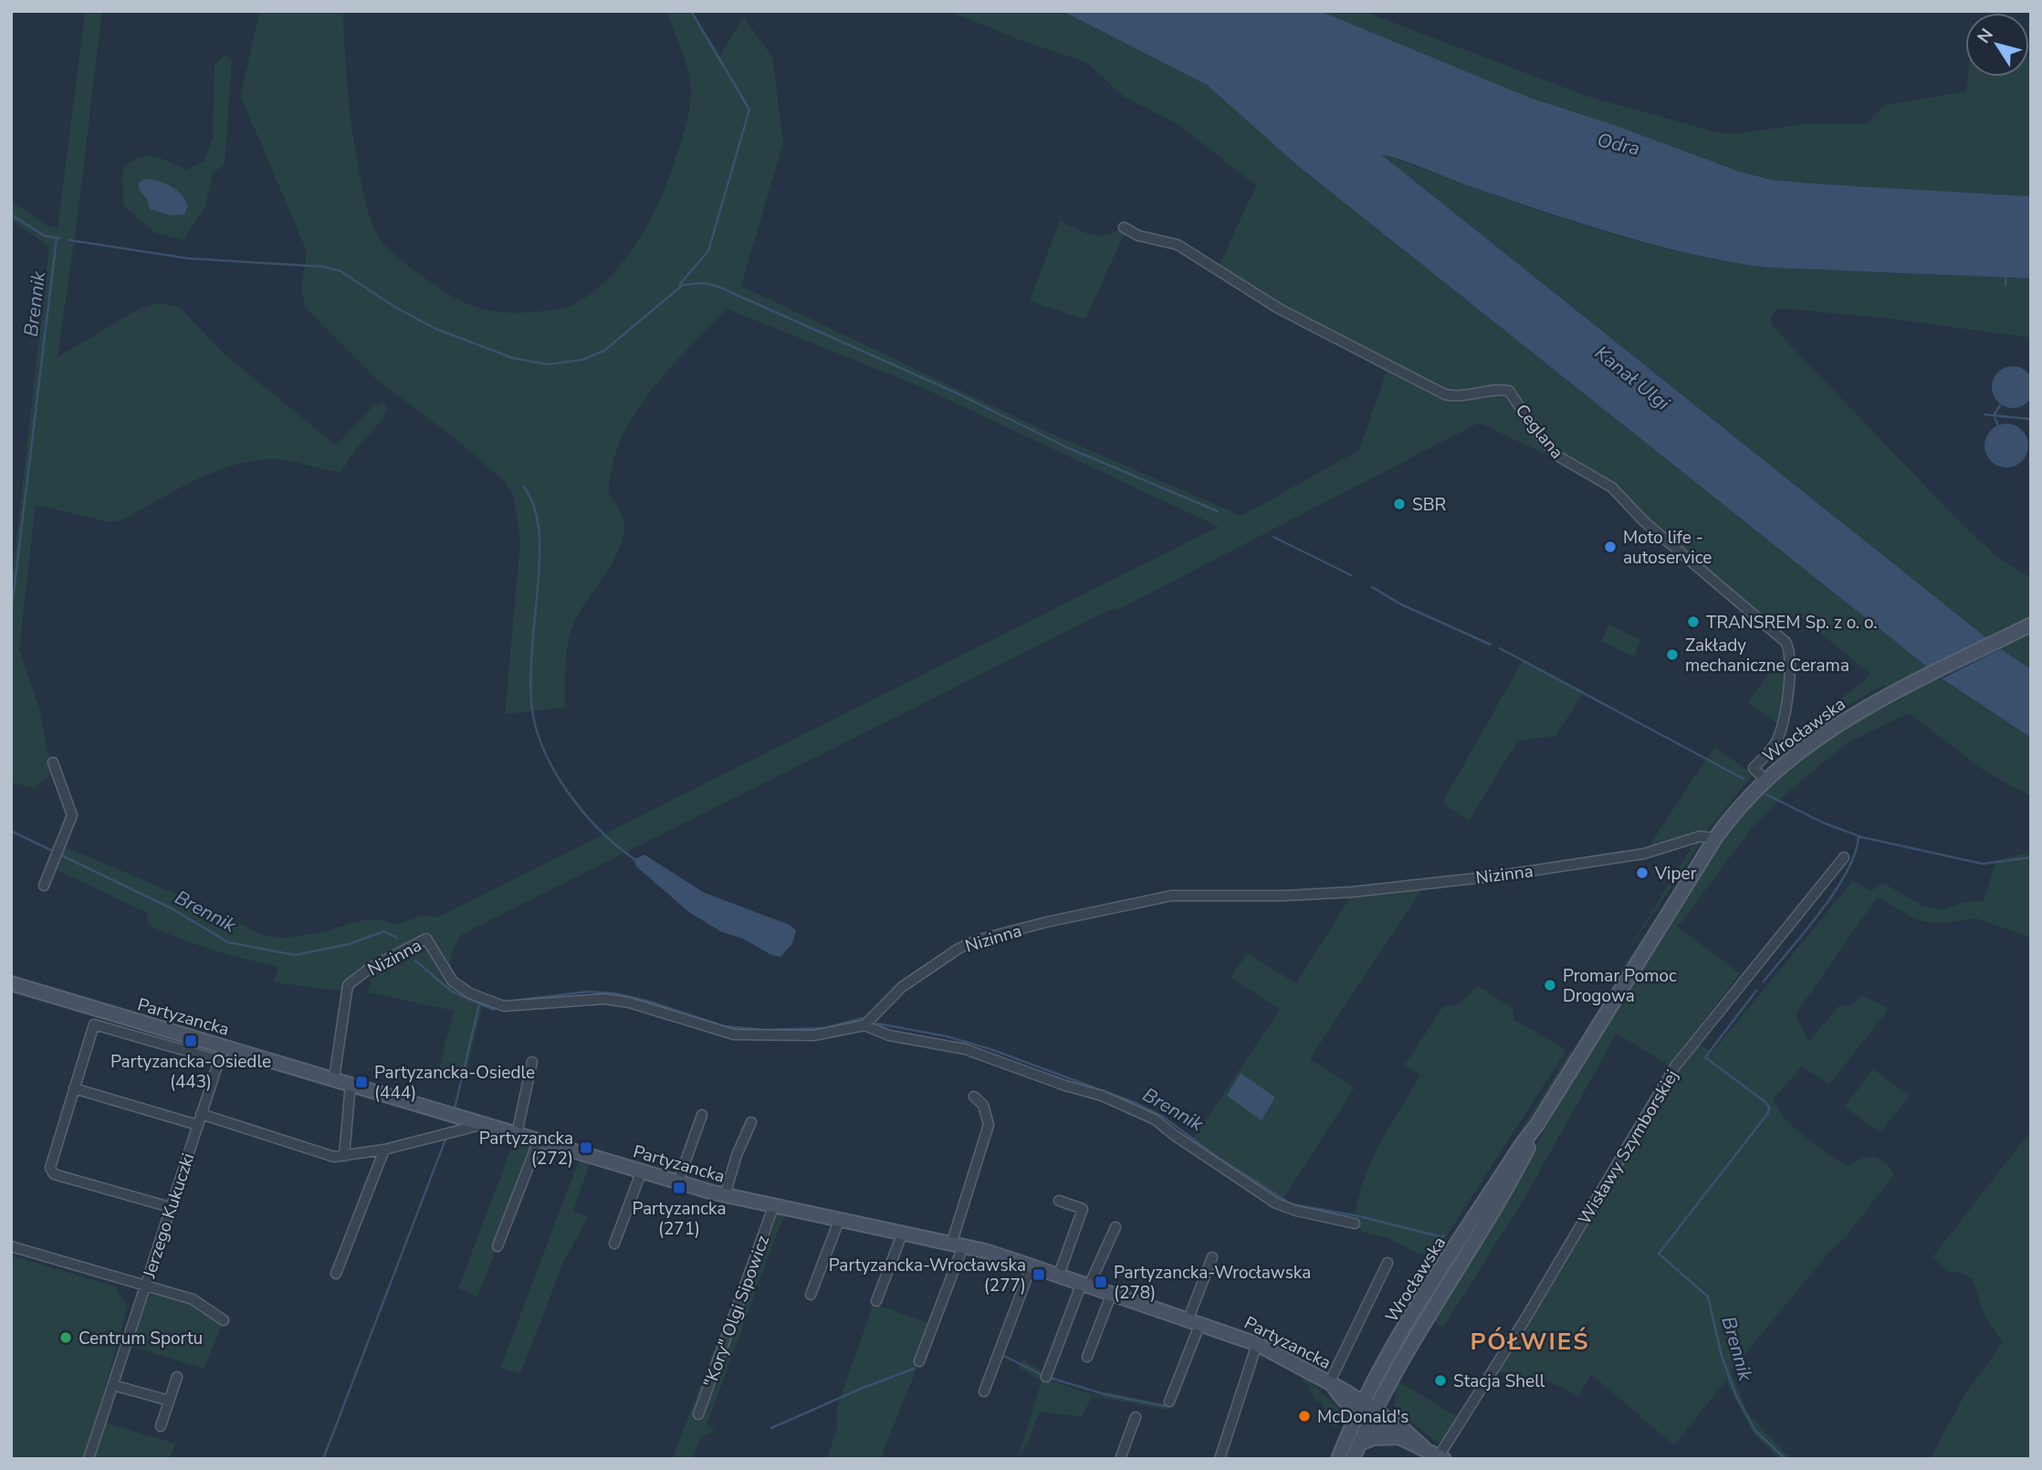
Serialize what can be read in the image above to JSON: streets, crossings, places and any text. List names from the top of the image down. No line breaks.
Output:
{"streets":{"main road":["Wrocławska","Partyzancka"],"street":["Ceglana","Nizinna","Wisławy Szymborskiej","Jerzego Kukuczki","\"Kory\" Olgi Sipowicz"]},"crossings":[["Ceglana","Wrocławska"],["Wrocławska","Nizinna"],["Wrocławska","Partyzancka"],["Nizinna","Partyzancka"],["Partyzancka","Jerzego Kukuczki"],["Partyzancka","\"Kory\" Olgi Sipowicz"]],"districts":["PÓŁWIEŚ"],"water":["Odra","Brennik","Kanał Ulgi"],"places":{"other":["SBR","Moto life - autoservice","TRANSREM Sp. z o. o.","Zakłady mechaniczne Cerama","Viper","Promar Pomoc Drogowa","Centrum Sportu","Stacja Shell","McDonald's"],"transit":["Partyzancka-Osiedle (443)","Partyzancka-Osiedle (444)","Partyzancka (272)","Partyzancka (271)","Partyzancka-Wrocławska (277)","Partyzancka-Wrocławska (278)"]},"north":"top left"}
